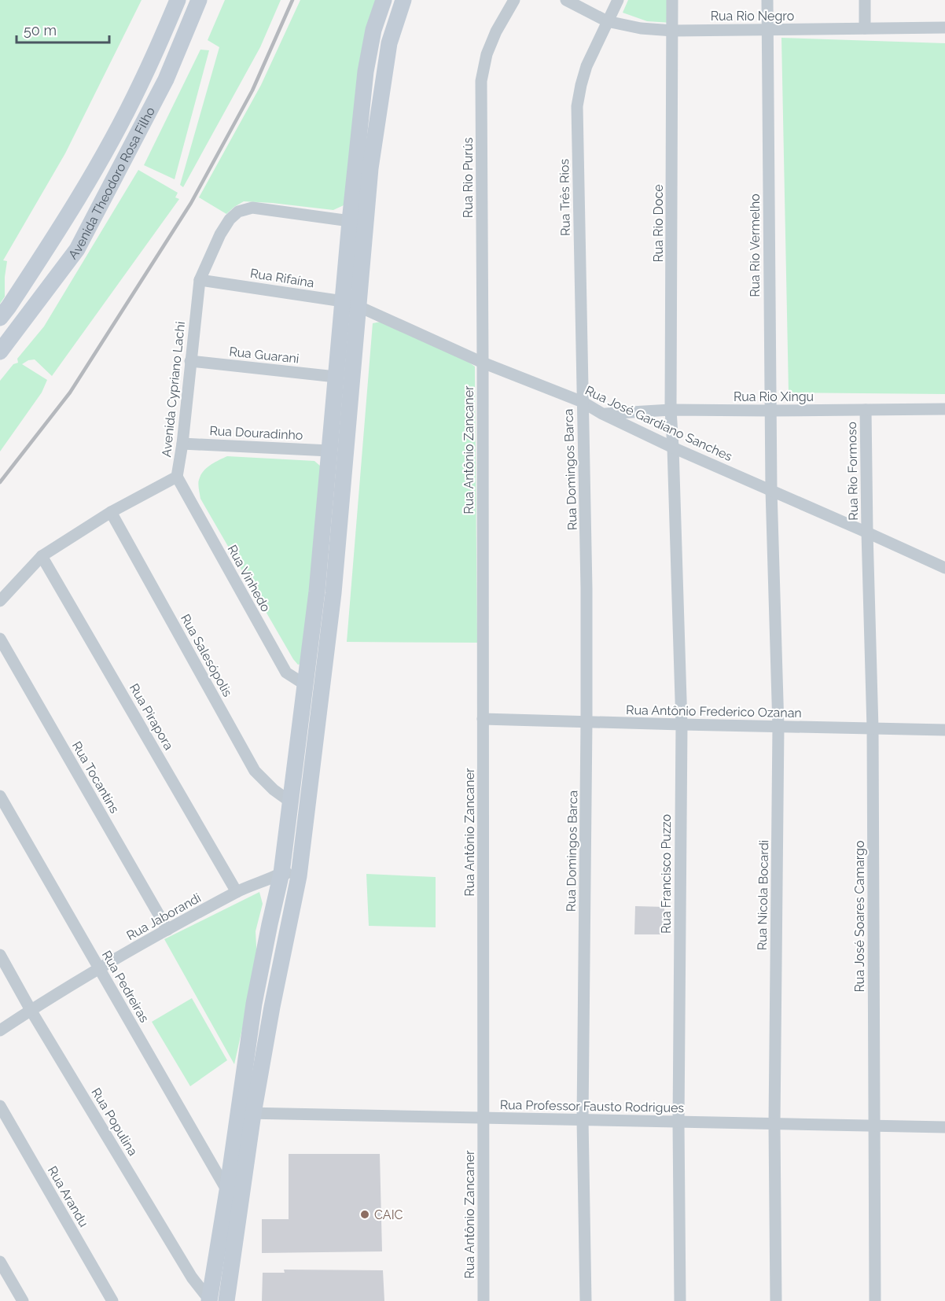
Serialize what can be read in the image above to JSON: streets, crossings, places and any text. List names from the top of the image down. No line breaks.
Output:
{"streets":{"main road":["Avenida Theodoro Rosa Filho"],"street":["Rua Rio Negro","Rua Rio Purús","Rua Três Rios","Rua Rio Doce","Rua Rio Vermelho","Rua Rifaína","Rua Guarani","Avenida Cypriano Lachi","Rua Rio Xingu","Rua José Gardiano Sanches","Rua Douradinho","Rua Antônio Zancaner","Rua Domingos Barca","Rua Rio Formoso","Rua Vinhedo","Rua Salesópolis","Rua Antônio Frederico Ozanan","Rua Pirapora","Rua Tocantins","Rua Francisco Puzzo","Rua Nicola Bocardi","Rua Jaborandi","Rua José Soares Camargo","Rua Pedreiras","Rua Professor Fausto Rodrigues","Rua Populina","Rua Arandu"]},"crossings":[["Rua Rio Negro","Rua Três Rios"],["Rua Rio Negro","Rua Rio Doce"],["Rua Rio Negro","Rua Rio Vermelho"],["Rua Rio Purús","Rua José Gardiano Sanches"],["Rua Rio Purús","Rua Antônio Zancaner"],["Rua Três Rios","Rua José Gardiano Sanches"],["Rua Três Rios","Rua Domingos Barca"],["Rua Rio Doce","Rua Rio Xingu"],["Rua Rio Doce","Rua José Gardiano Sanches"],["Rua Rio Doce","Rua Francisco Puzzo"],["Rua Rio Vermelho","Rua Rio Xingu"],["Rua Rio Vermelho","Rua José Gardiano Sanches"],["Rua Rio Vermelho","Rua Nicola Bocardi"],["Rua Rifaína","Avenida Cypriano Lachi"],["Rua Rifaína","Rua José Gardiano Sanches"],["Rua Guarani","Avenida Cypriano Lachi"],["Avenida Cypriano Lachi","Rua Douradinho"],["Avenida Cypriano Lachi","Rua Vinhedo"],["Avenida Cypriano Lachi","Rua Salesópolis"],["Avenida Cypriano Lachi","Rua Pirapora"],["Rua Rio Xingu","Rua José Gardiano Sanches"],["Rua Rio Xingu","Rua Rio Formoso"],["Rua José Gardiano Sanches","Rua Antônio Zancaner"],["Rua José Gardiano Sanches","Rua Domingos Barca"],["Rua José Gardiano Sanches","Rua Rio Formoso"],["Rua José Gardiano Sanches","Rua Francisco Puzzo"],["Rua José Gardiano Sanches","Rua Nicola Bocardi"],["Rua José Gardiano Sanches","Rua José Soares Camargo"],["Rua Antônio Zancaner","Rua Antônio Frederico Ozanan"],["Rua Antônio Zancaner","Rua Professor Fausto Rodrigues"],["Rua Domingos Barca","Rua Antônio Frederico Ozanan"],["Rua Domingos Barca","Rua Professor Fausto Rodrigues"],["Rua Rio Formoso","Rua José Soares Camargo"],["Rua Antônio Frederico Ozanan","Rua Francisco Puzzo"],["Rua Antônio Frederico Ozanan","Rua Nicola Bocardi"],["Rua Antônio Frederico Ozanan","Rua José Soares Camargo"],["Rua Pirapora","Rua Jaborandi"],["Rua Tocantins","Rua Jaborandi"],["Rua Francisco Puzzo","Rua Professor Fausto Rodrigues"],["Rua Nicola Bocardi","Rua Professor Fausto Rodrigues"],["Rua Jaborandi","Rua Pedreiras"],["Rua Jaborandi","Rua Populina"],["Rua José Soares Camargo","Rua Professor Fausto Rodrigues"]],"places":["CAIC"],"scale_bar":"50 m"}
